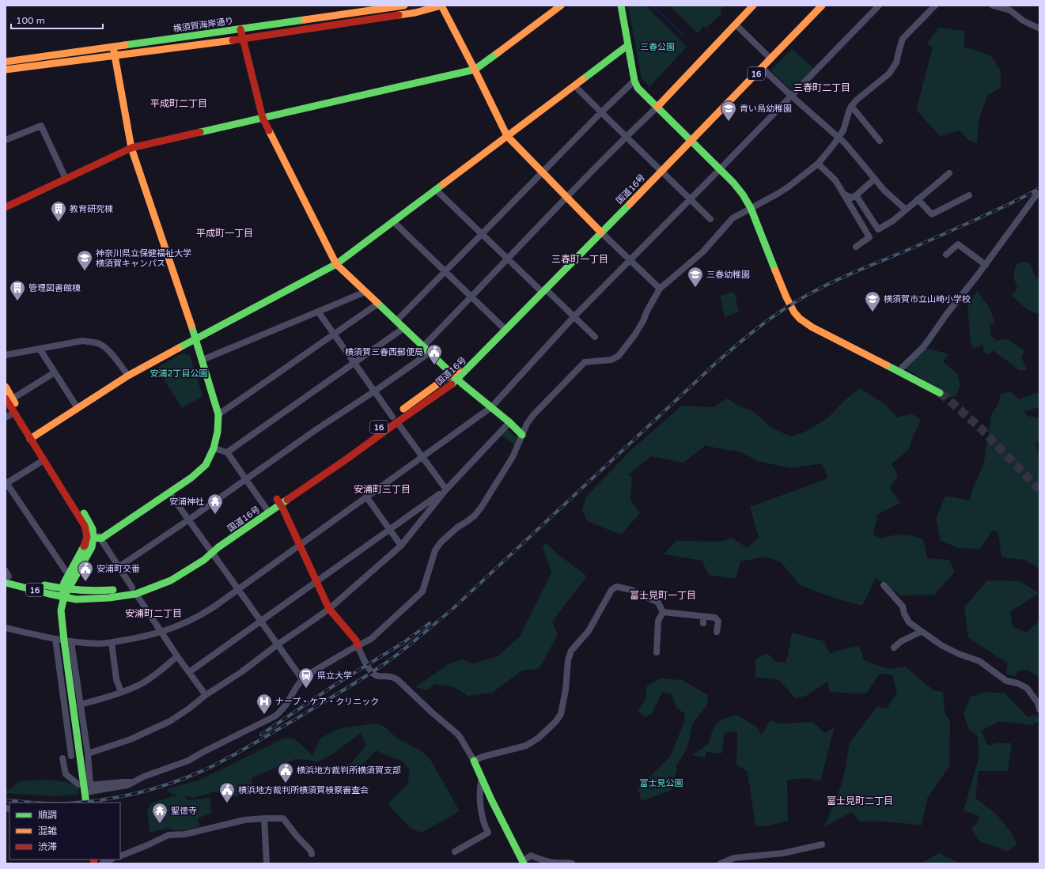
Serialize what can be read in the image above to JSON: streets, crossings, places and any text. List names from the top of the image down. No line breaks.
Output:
{"streets":{"main road":["横須賀海岸通り","16","国道16号"]},"districts":["三春町二丁目","平成町二丁目","平成町一丁目","三春町一丁目","安浦町三丁目","富士見町一丁目","安浦町二丁目","富士見町二丁目"],"parks":["三春公園","安浦2丁目公園","富士見公園"],"places":{"school or university":["青い鳥幼稚園","神奈川県立保健福祉大学 横須賀キャンパス","三春幼稚園","横須賀市立山崎小学校"],"building":["教育研究棟","管理図書館棟"],"public building":["横須賀三春西郵便局","安浦町交番","横浜地方裁判所横須賀支部","横浜地方裁判所横須賀検察審査会"],"temple":["安浦神社","聖徳寺"],"station":["県立大学"],"hospital":["ナープ・ケア・クリニック"]},"legend":["順調","混雑","渋滞"],"scale_bar":"100 m"}
